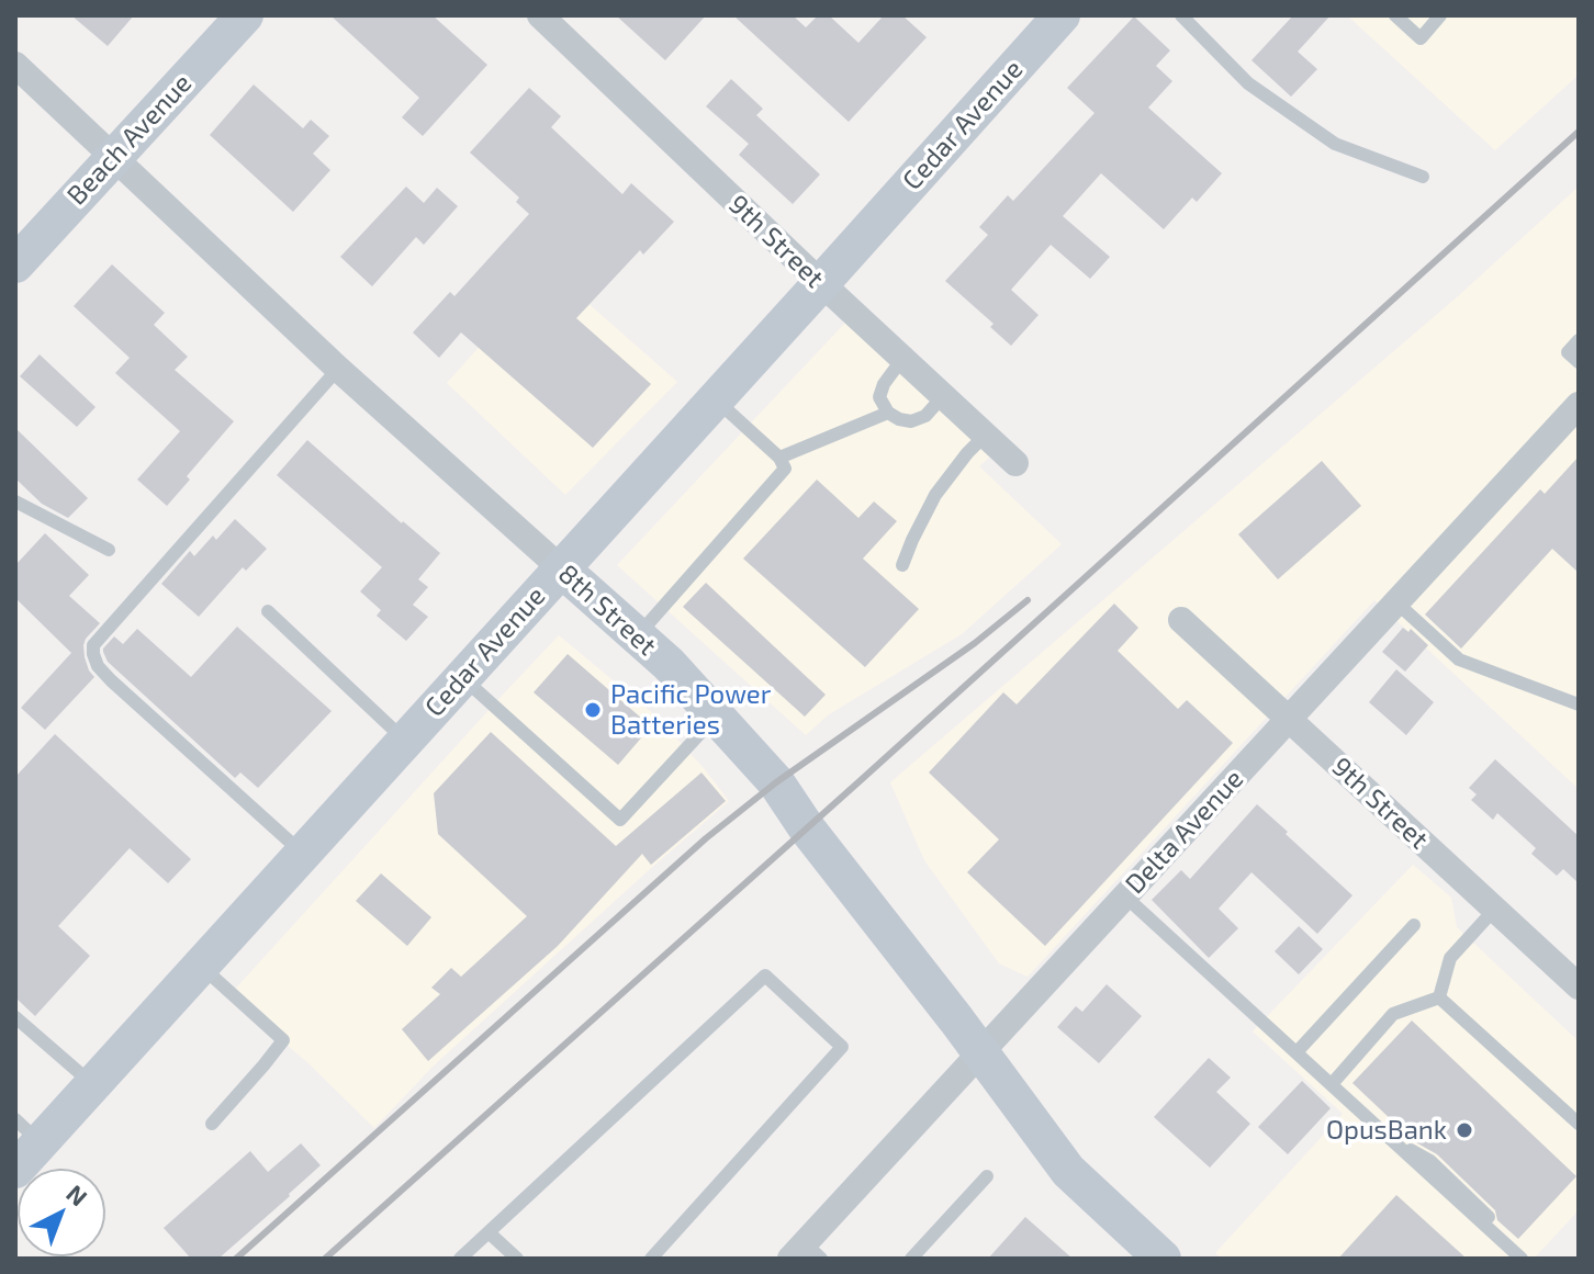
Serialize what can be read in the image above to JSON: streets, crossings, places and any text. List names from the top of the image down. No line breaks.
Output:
{"streets":{"street":["Cedar Avenue","Beach Avenue","9th Street","8th Street","Delta Avenue"]},"crossings":[["Cedar Avenue","9th Street"],["Cedar Avenue","8th Street"],["Beach Avenue","8th Street"],["9th Street","Delta Avenue"],["8th Street","Delta Avenue"]],"places":["Pacific Power Batteries","OpusBank"],"north":"top right"}
